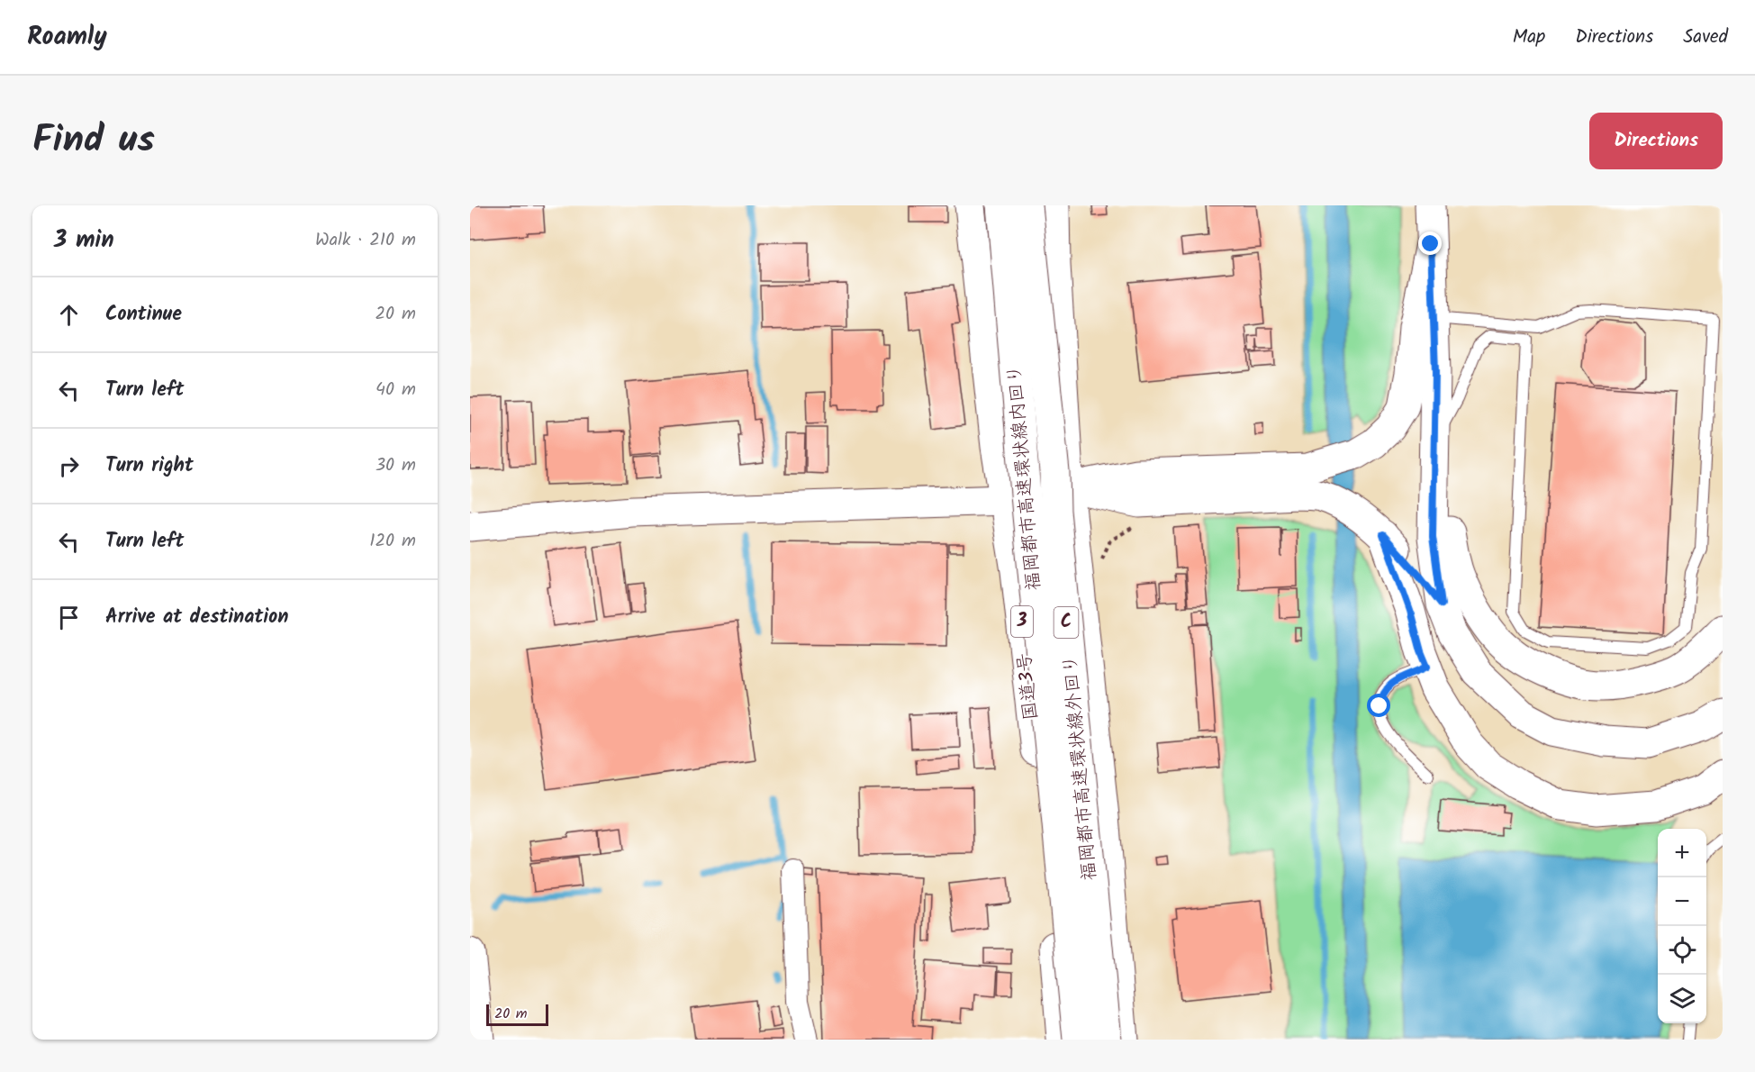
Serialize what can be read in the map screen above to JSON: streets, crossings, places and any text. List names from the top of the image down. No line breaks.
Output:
{"streets":{"main road":["福岡都市高速環状線内回り","3","C","国道3号","福岡都市高速環状線外回り"]},"scale_bar":"20 m","page":{"header":"Roamly","nav":["Map","Directions","Saved"],"title":"Find us","buttons":"Directions","heading":["3 min","Walk · 210 m"],"list":[["Continue","20 m"],["Turn left","40 m"],["Turn right","30 m"],["Turn left","120 m"],"Arrive at destination"],"map_buttons":["+","−"],"scale":"20 m"}}
